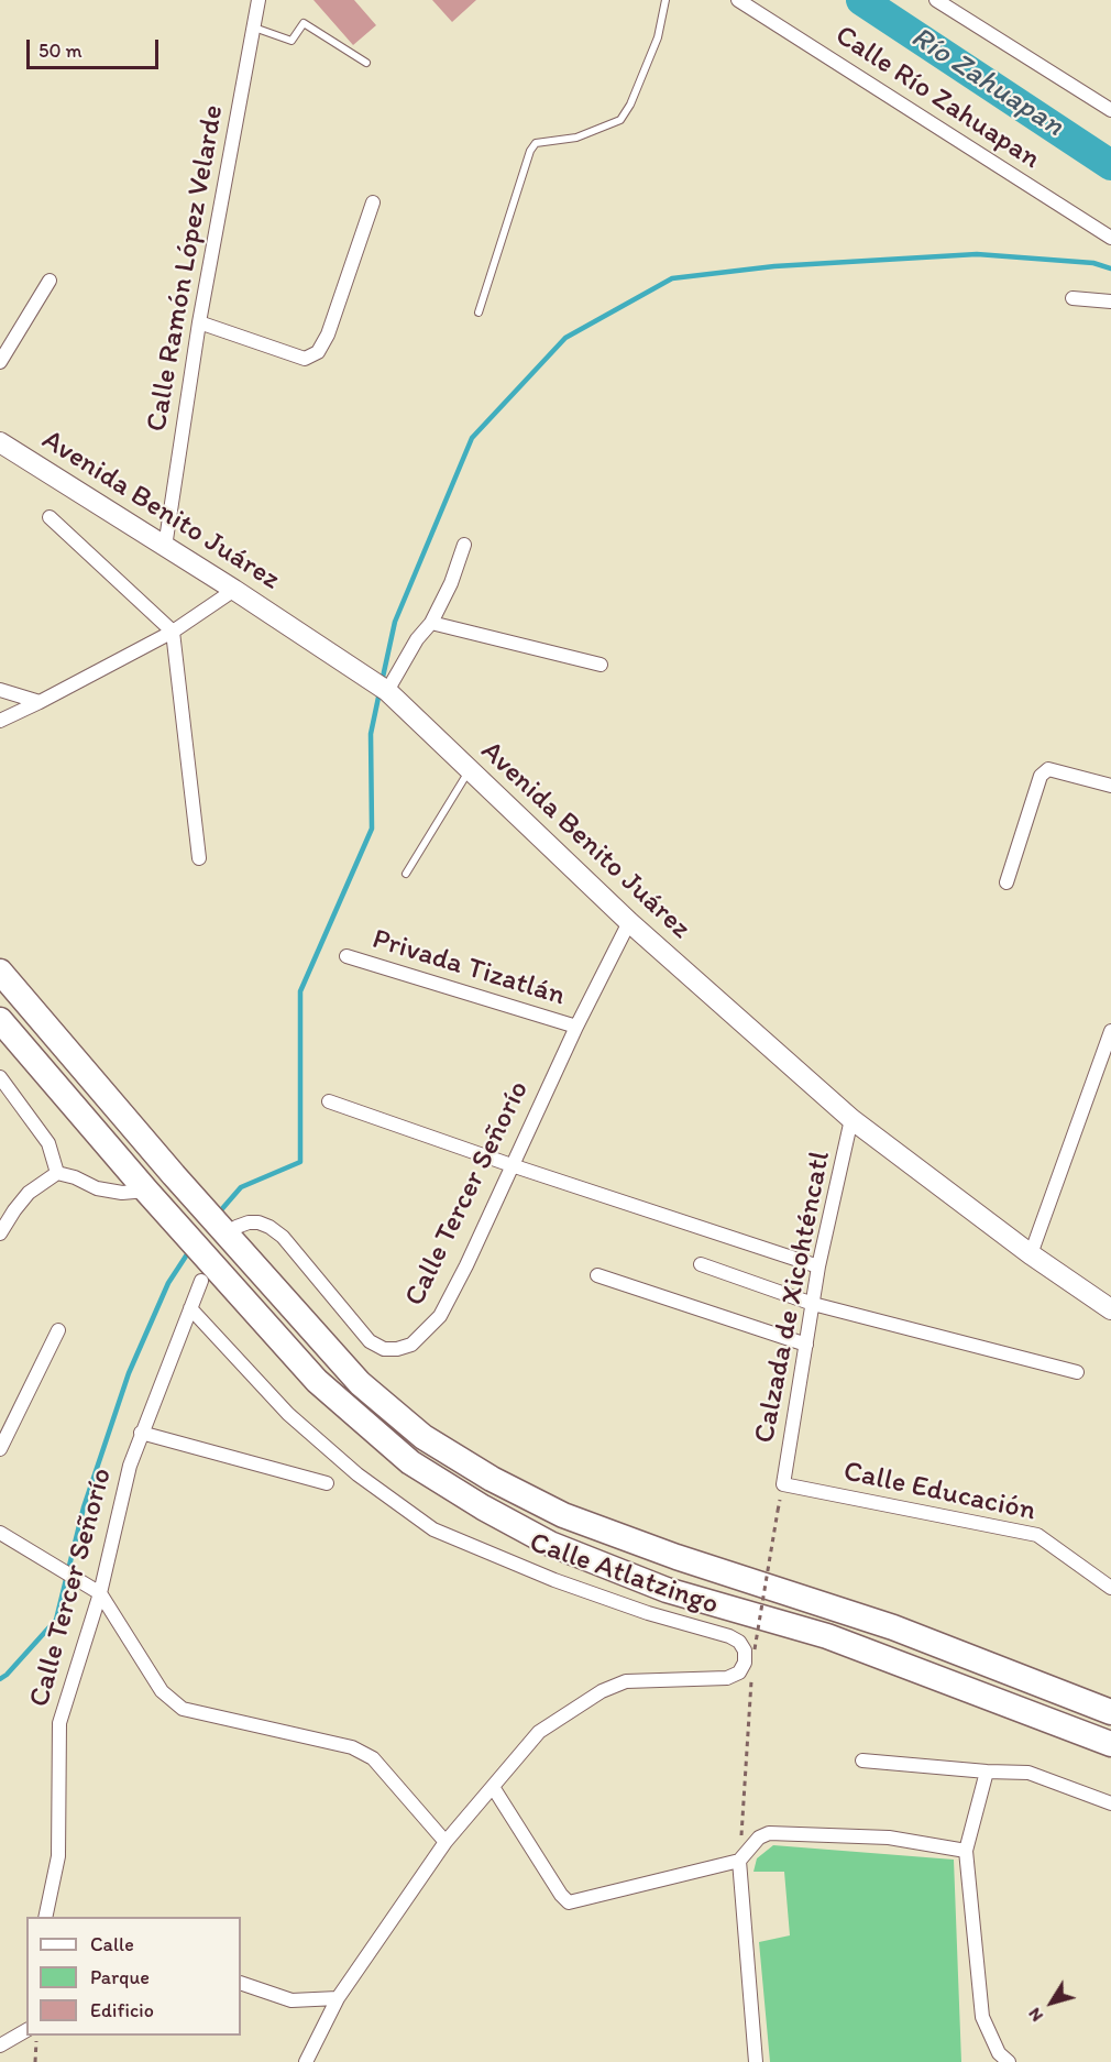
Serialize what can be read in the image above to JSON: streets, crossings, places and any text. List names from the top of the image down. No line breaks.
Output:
{"streets":{"main road":["Avenida Benito Juárez"],"street":["Calle Río Zahuapan","Calle Ramón López Velarde","Privada Tizatlán","Calle Tercer Señorío","Calzada de Xicohténcatl","Calle Educación","Calle Atlatzingo"]},"crossings":[["Calle Ramón López Velarde","Avenida Benito Juárez"],["Avenida Benito Juárez","Calle Tercer Señorío"],["Avenida Benito Juárez","Calzada de Xicohténcatl"],["Privada Tizatlán","Calle Tercer Señorío"],["Calle Tercer Señorío","Calle Atlatzingo"],["Calzada de Xicohténcatl","Calle Educación"]],"water":["Río Zahuapan"],"legend":["Calle","Parque","Edificio"],"scale_bar":"50 m","north":"bottom left"}
